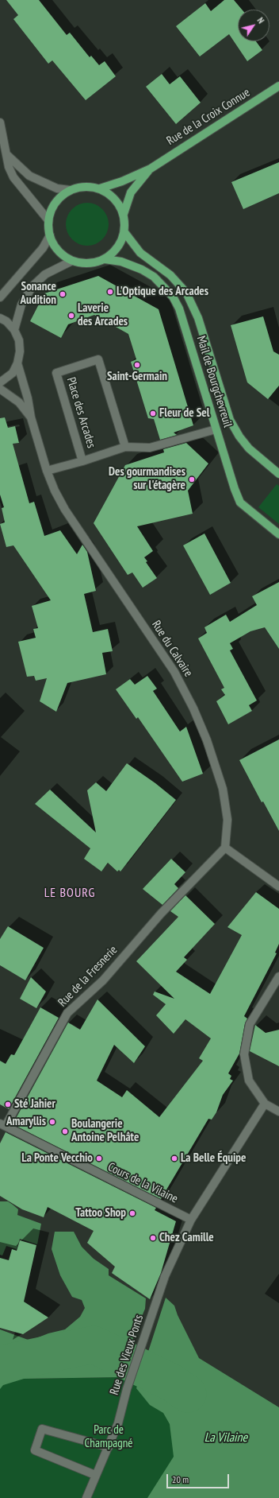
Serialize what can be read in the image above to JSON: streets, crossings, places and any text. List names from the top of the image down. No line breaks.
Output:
{"streets":{"main road":["Rue de la Croix Connue","Mail de Bourgchevreuil"],"street":["Place des Arcades","Rue du Calvaire","Rue de la Fresnerie","Cours de la Vilaine","Rue des Vieux Ponts"]},"crossings":[["Rue de la Croix Connue","Mail de Bourgchevreuil"],["Rue du Calvaire","Rue de la Fresnerie"],["Rue de la Fresnerie","Cours de la Vilaine"],["Cours de la Vilaine","Rue des Vieux Ponts"]],"districts":["LE BOURG"],"water":["La Vilaine"],"parks":["Parc de Champagné"],"places":["L'Optique des Arcades","Sonance Audition","Laverie des Arcades","Saint-Germain","Fleur de Sel","Des gourmandises sur l'étagère","Sté Jahier","Amaryllis","Boulangerie Antoine Pelhâte","La Ponte Vecchio","La Belle Équipe","Tattoo Shop","Chez Camille"],"scale_bar":"20 m","north":"top right"}
